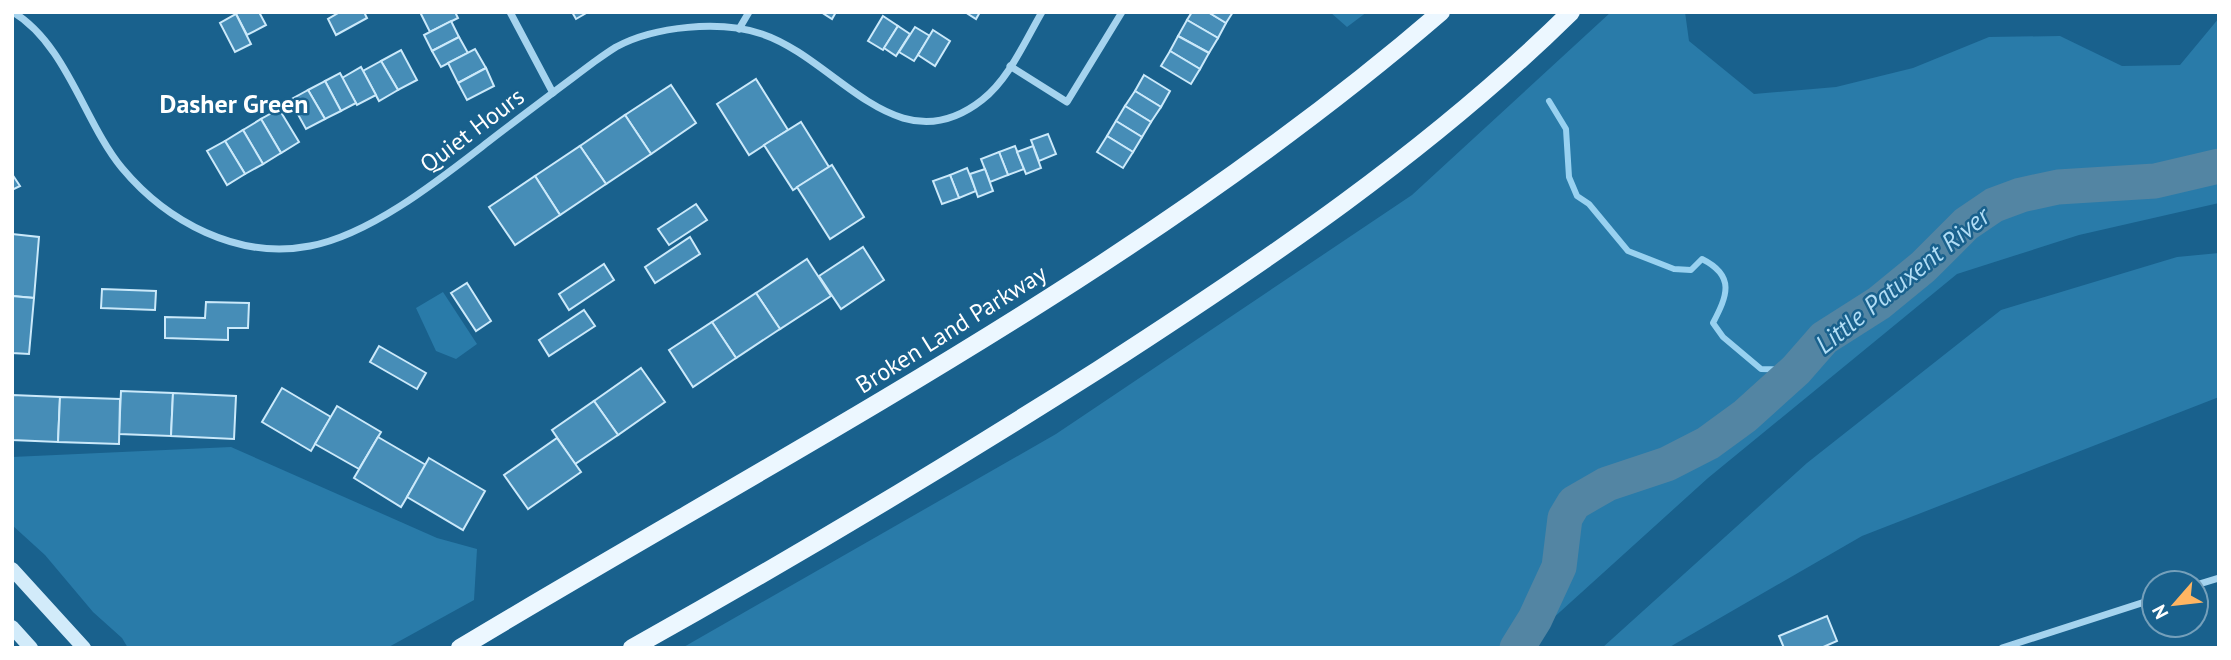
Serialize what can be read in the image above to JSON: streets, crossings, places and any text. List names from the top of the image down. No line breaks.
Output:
{"streets":{"main road":["Broken Land Parkway"],"street":["Quiet Hours"]},"districts":["Dasher Green"],"water":["Little Patuxent River"],"north":"bottom left"}
